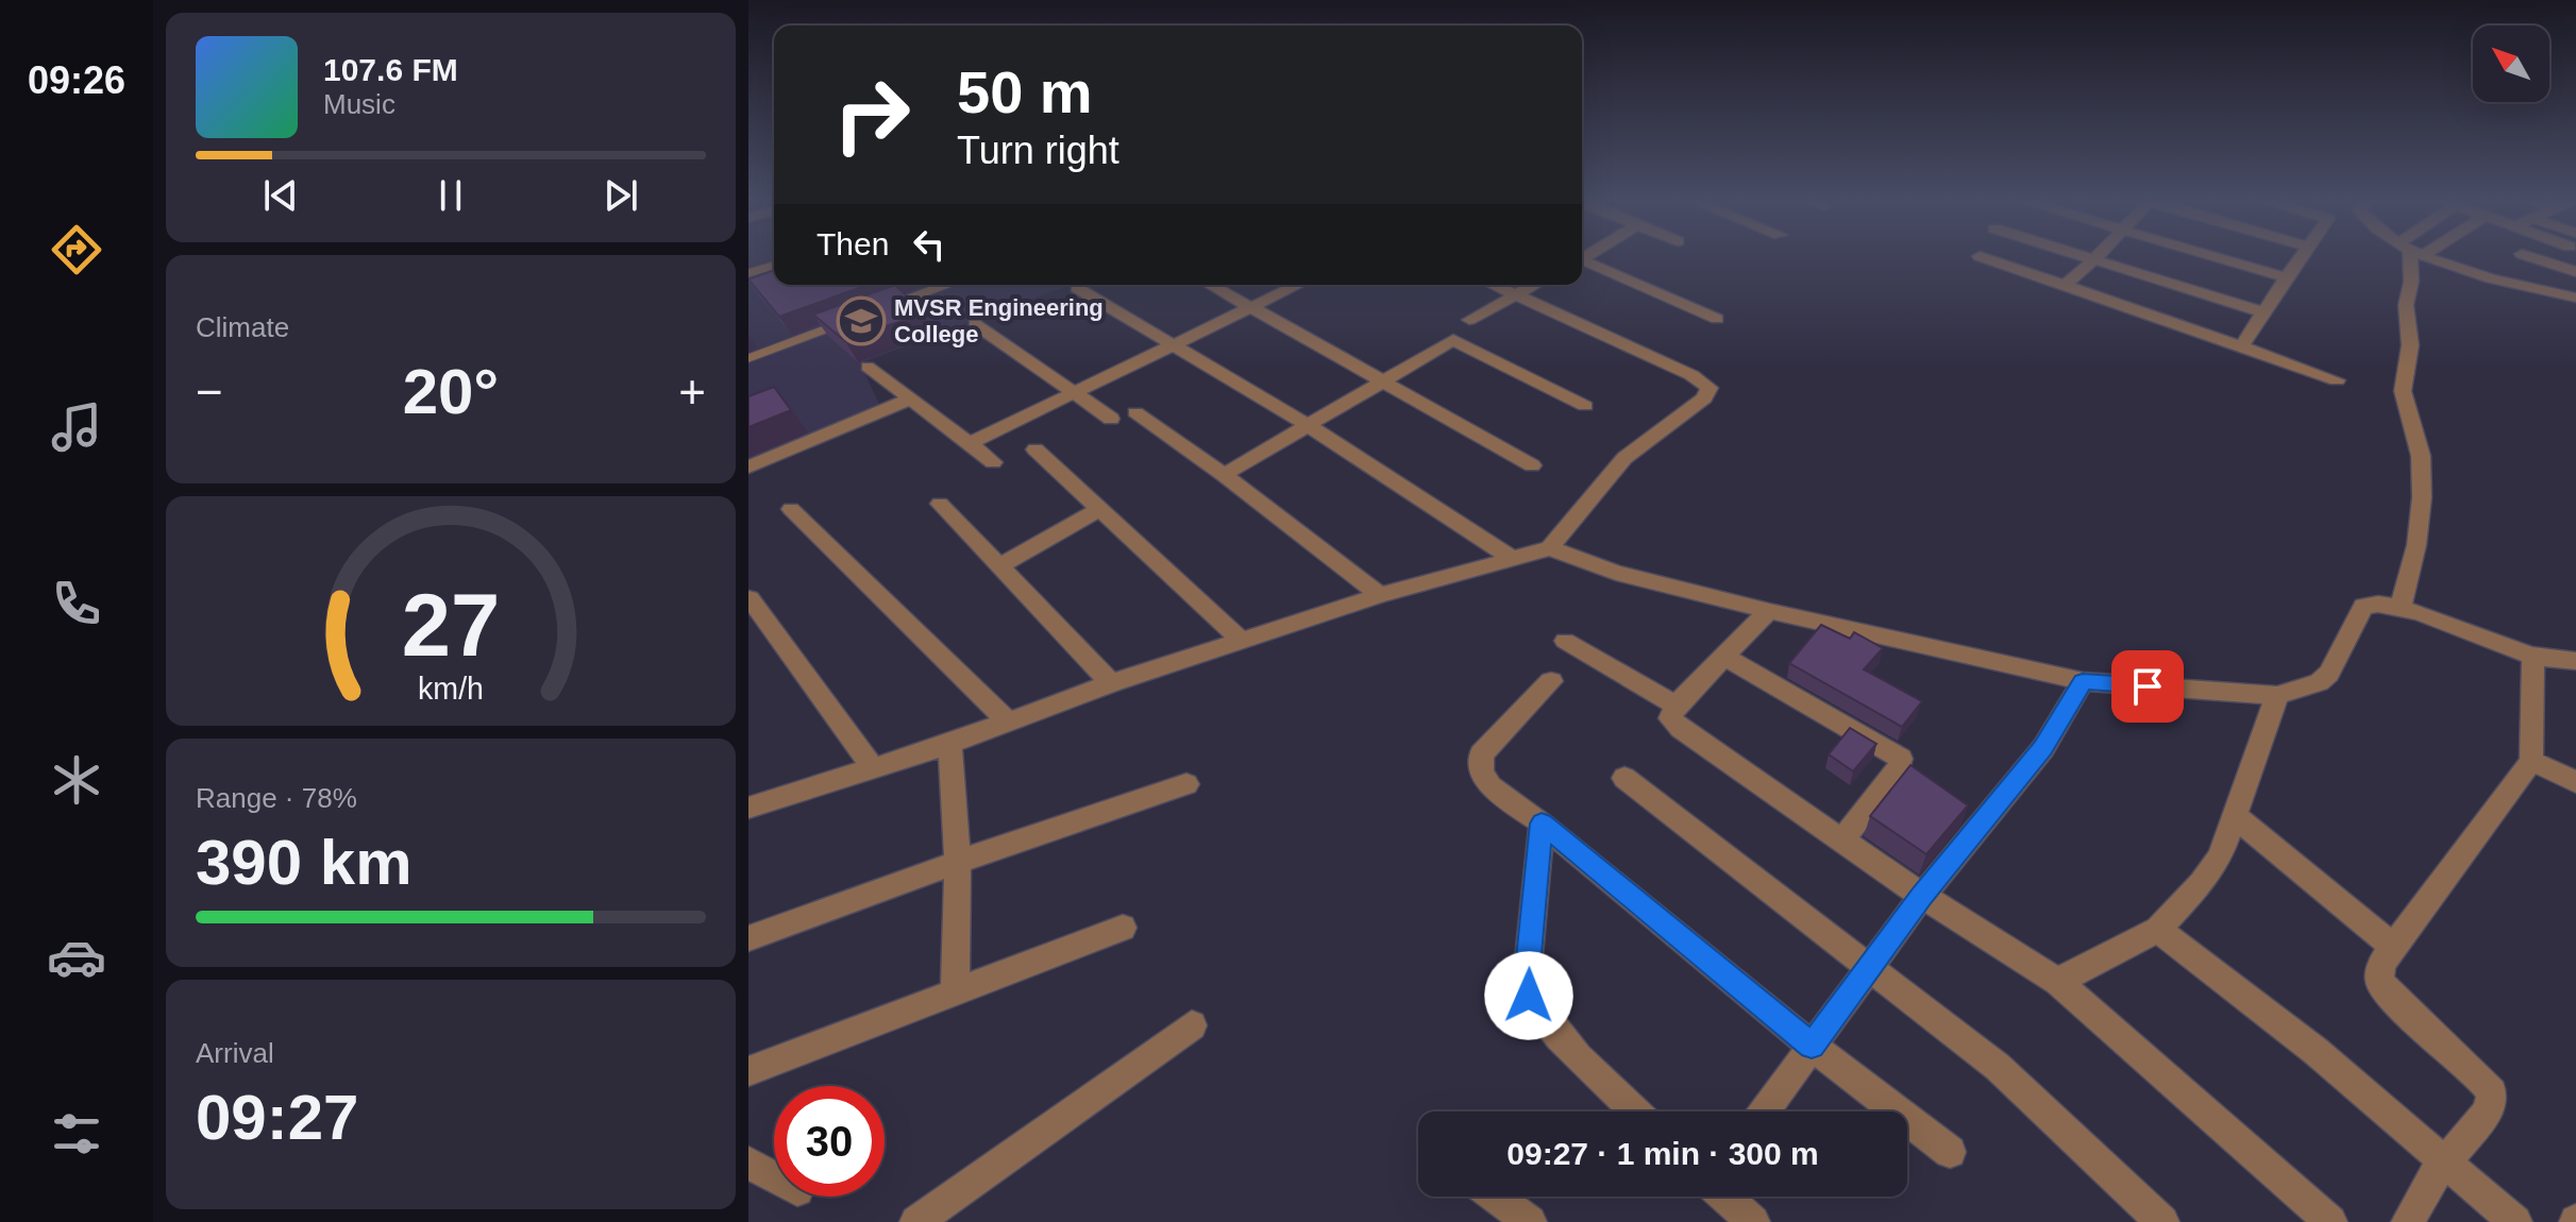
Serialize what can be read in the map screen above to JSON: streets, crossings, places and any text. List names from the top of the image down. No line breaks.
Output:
{"places":{"school or university":["MVSR Engineering College"]},"north":"top left","page":{"tabs":"09:26","turn":["50 m","Turn right"],"song":["107.6 FM","Music"],"then":"Then","tile":["Climate",["Range · 78%","390 km"],["Arrival","09:27"]],"heat":["−","20°","+"],"limit":"30","trip":"09:27 · 1 min · 300 m","gauge":["27","km/h"]}}
